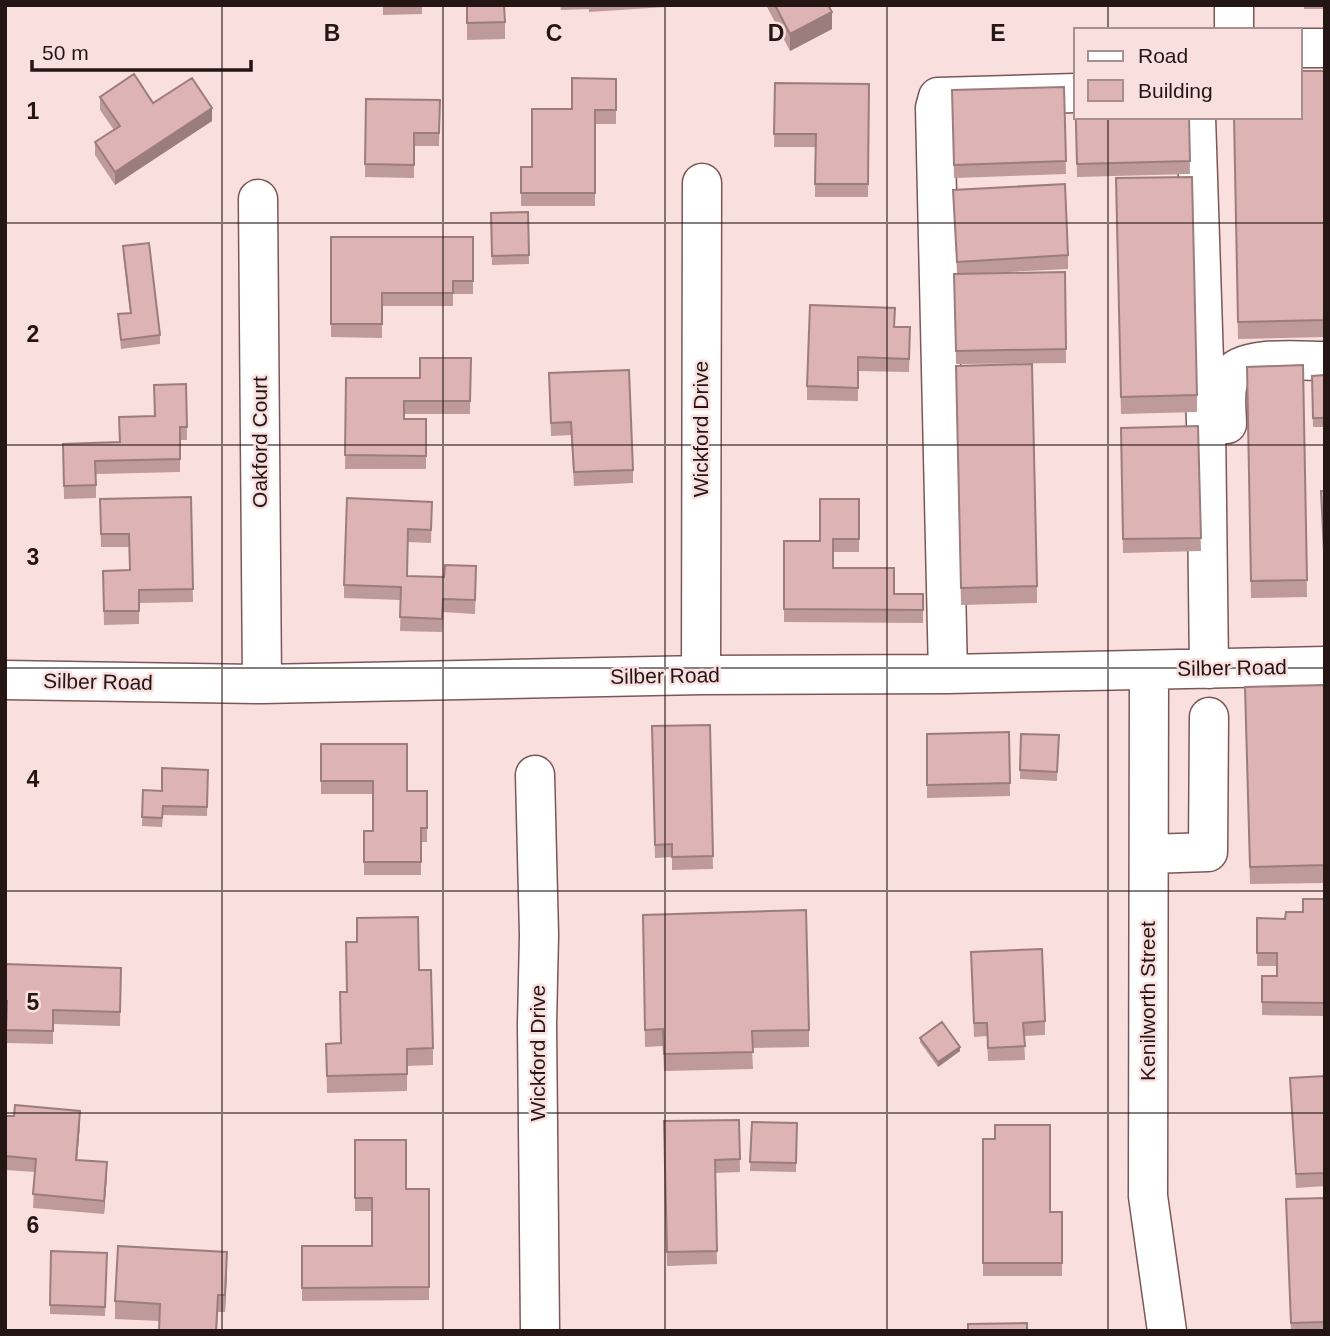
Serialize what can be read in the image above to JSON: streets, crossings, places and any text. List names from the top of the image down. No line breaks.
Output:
{"streets":{"street":["Wickford Drive","Oakford Court","Silber Road","Kenilworth Street"]},"crossings":[["Wickford Drive","Silber Road"],["Oakford Court","Silber Road"],["Silber Road","Kenilworth Street"]],"legend":["Road","Building"],"scale_bar":"50 m","grid":{"columns":["B","C","D","E"],"rows":["1","2","3","4","5","6"]}}
